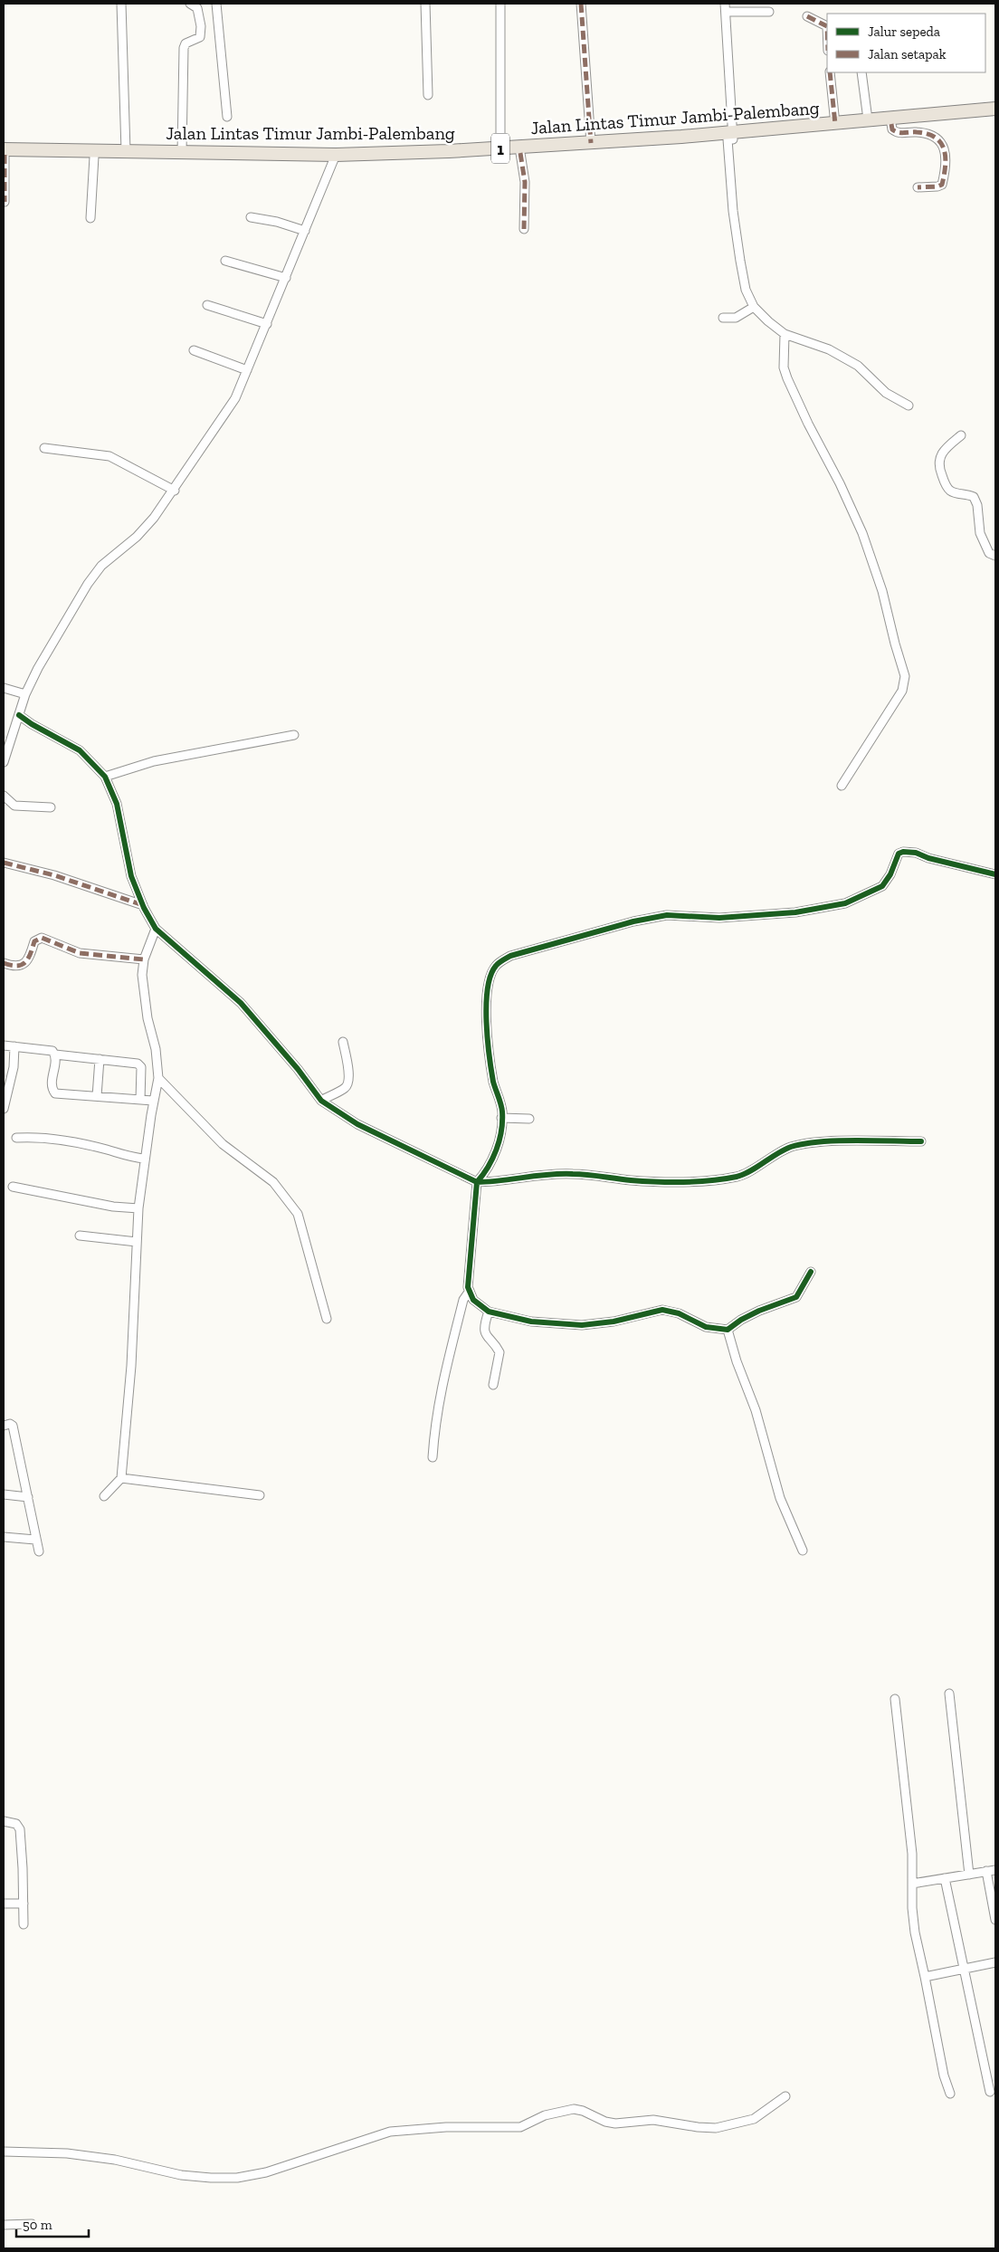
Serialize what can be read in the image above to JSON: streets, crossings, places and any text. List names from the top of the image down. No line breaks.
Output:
{"streets":{"highway":["Jalan Lintas Timur Jambi-Palembang","1"]},"legend":["Jalur sepeda","Jalan setapak"],"scale_bar":"50 m"}
